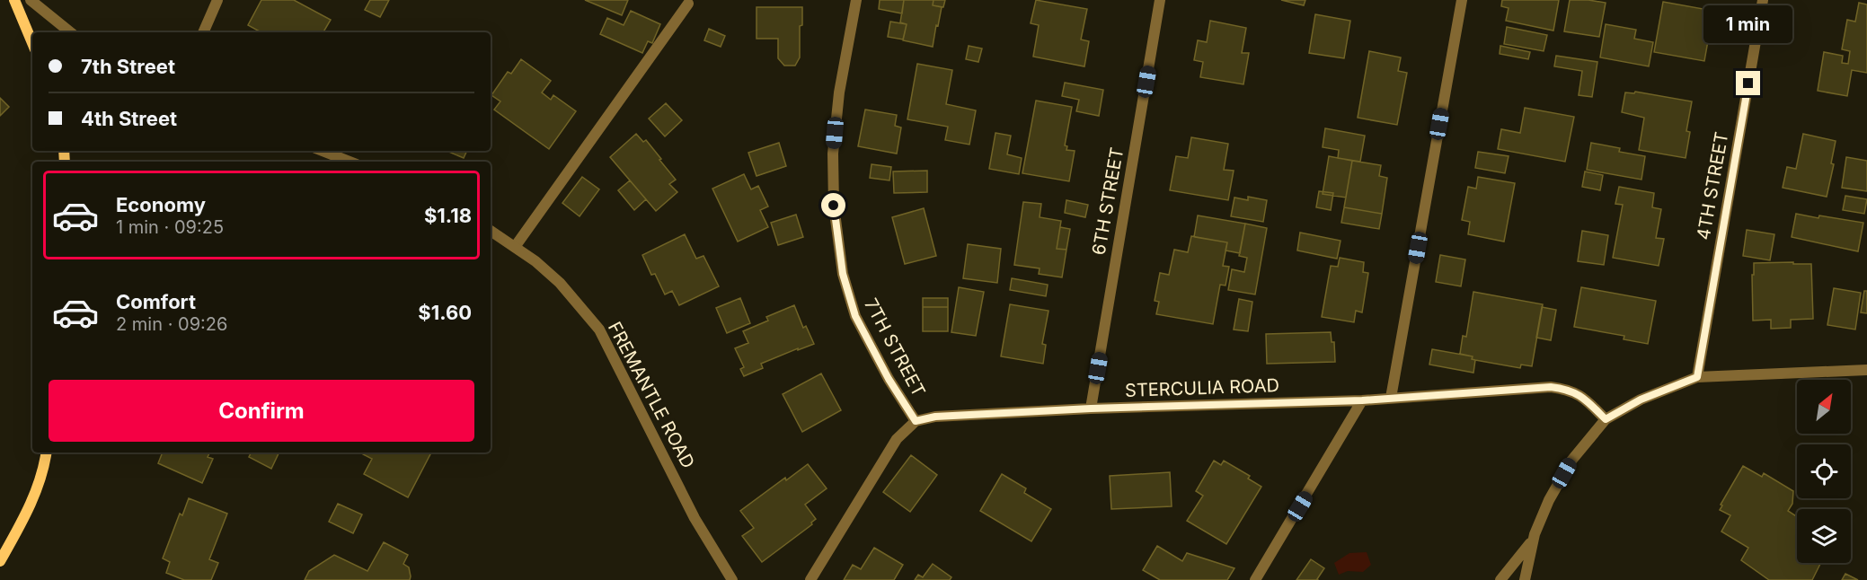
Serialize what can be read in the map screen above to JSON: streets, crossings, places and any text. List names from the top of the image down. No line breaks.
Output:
{"streets":{"street":["4TH STREET","6TH STREET","7TH STREET","STERCULIA ROAD","FREMANTLE ROAD"]},"crossings":[["6TH STREET","STERCULIA ROAD"],["7TH STREET","STERCULIA ROAD"]],"north":"top right","page":{"bubble":"1 min","banner":["7th Street","4th Street"],"list":[{"name":"Economy","note":"1 min · 09:25","value":"$1.18"},{"name":"Comfort","note":"2 min · 09:26","value":"$1.60"}],"buttons":"Confirm"}}
